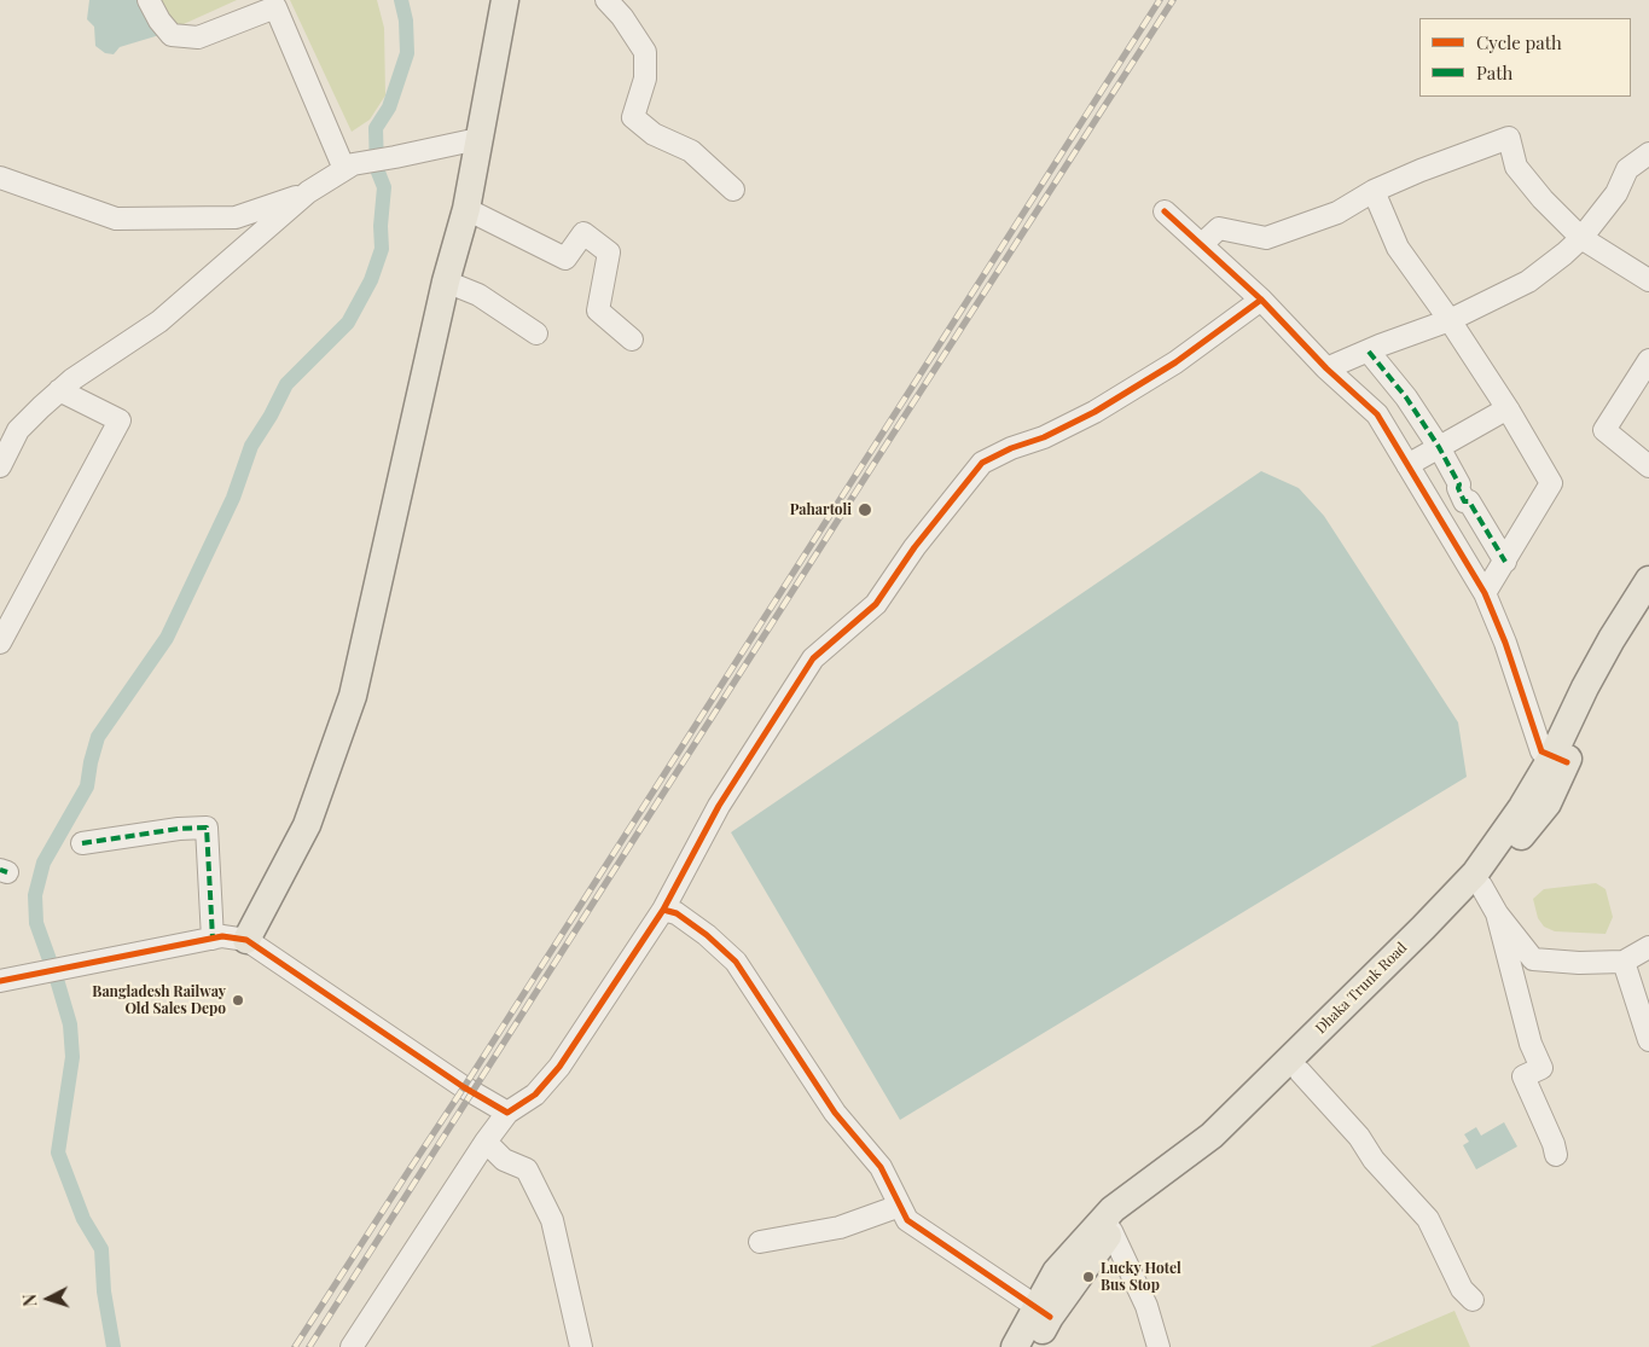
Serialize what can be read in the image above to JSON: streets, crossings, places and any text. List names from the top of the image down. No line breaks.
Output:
{"streets":{"main road":["Dhaka Trunk Road"]},"places":["Pahartoli","Bangladesh Railway Old Sales Depo","Lucky Hotel Bus Stop"],"legend":["Cycle path","Path"],"north":"left"}
